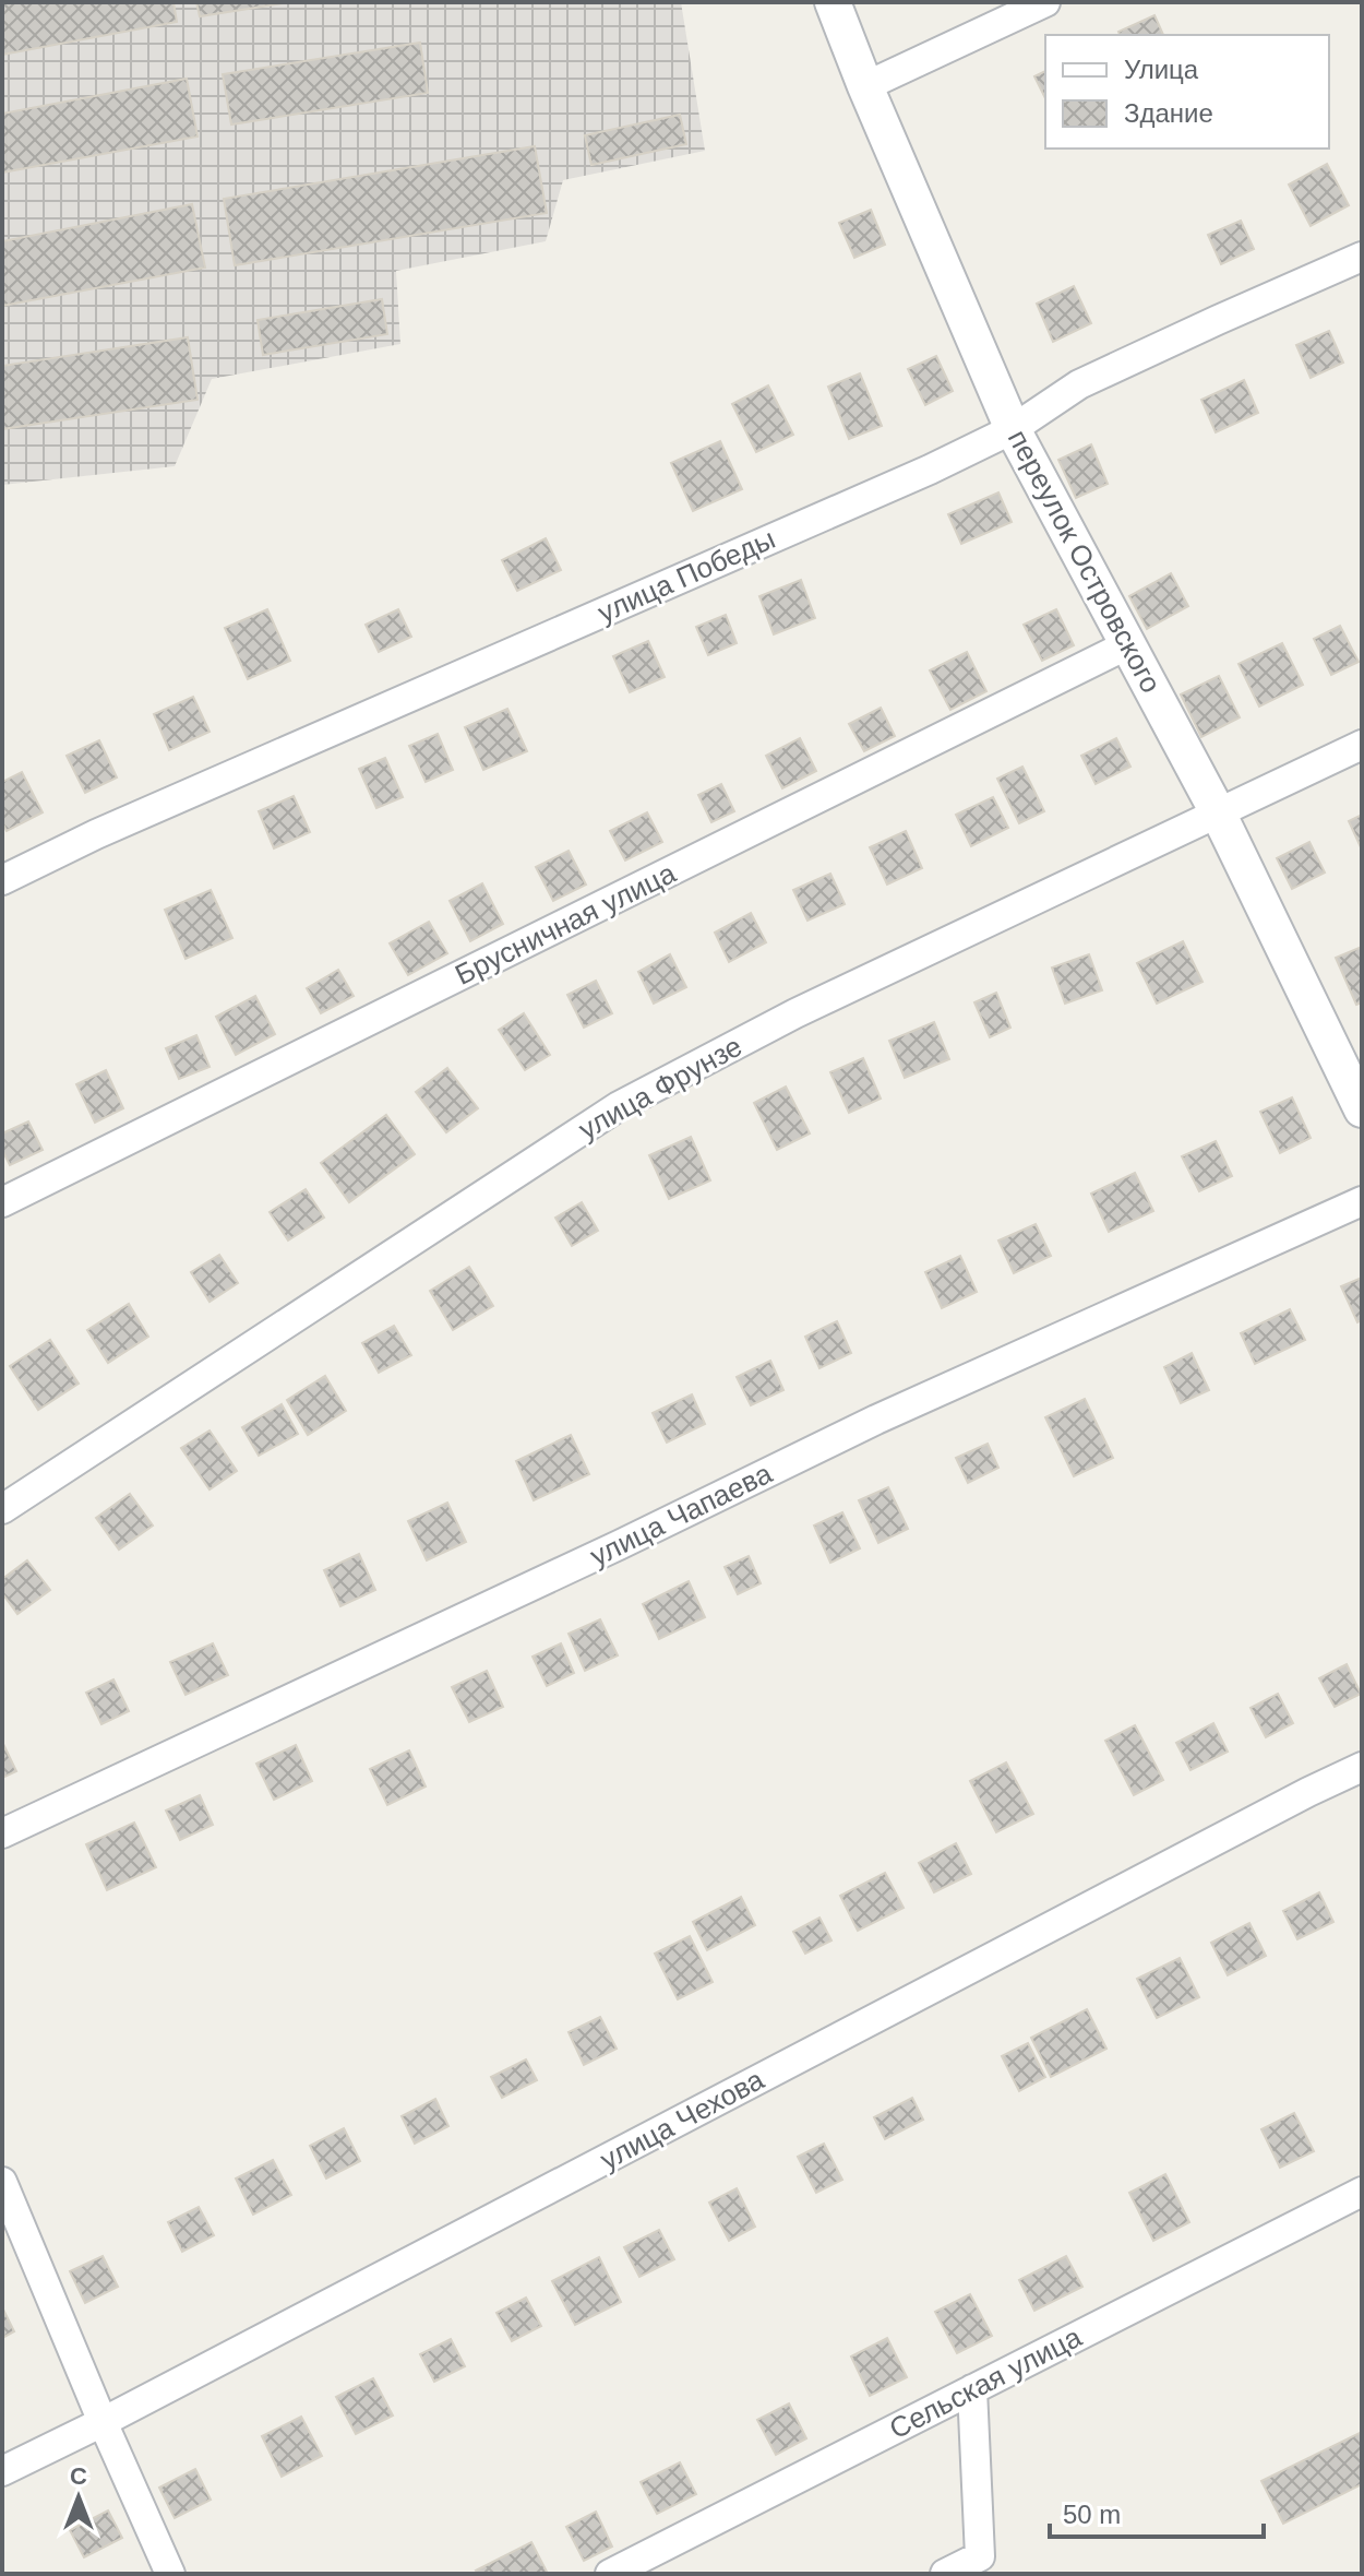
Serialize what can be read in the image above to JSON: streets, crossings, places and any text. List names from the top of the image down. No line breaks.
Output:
{"streets":{"street":["переулок Островского","улица Победы","Брусничная улица","улица Фрунзе","улица Чапаева","улица Чехова","Сельская улица"]},"crossings":[["переулок Островского","улица Победы"],["переулок Островского","Брусничная улица"],["переулок Островского","улица Фрунзе"]],"legend":["Улица","Здание"],"scale_bar":"50 m","north":"top"}
